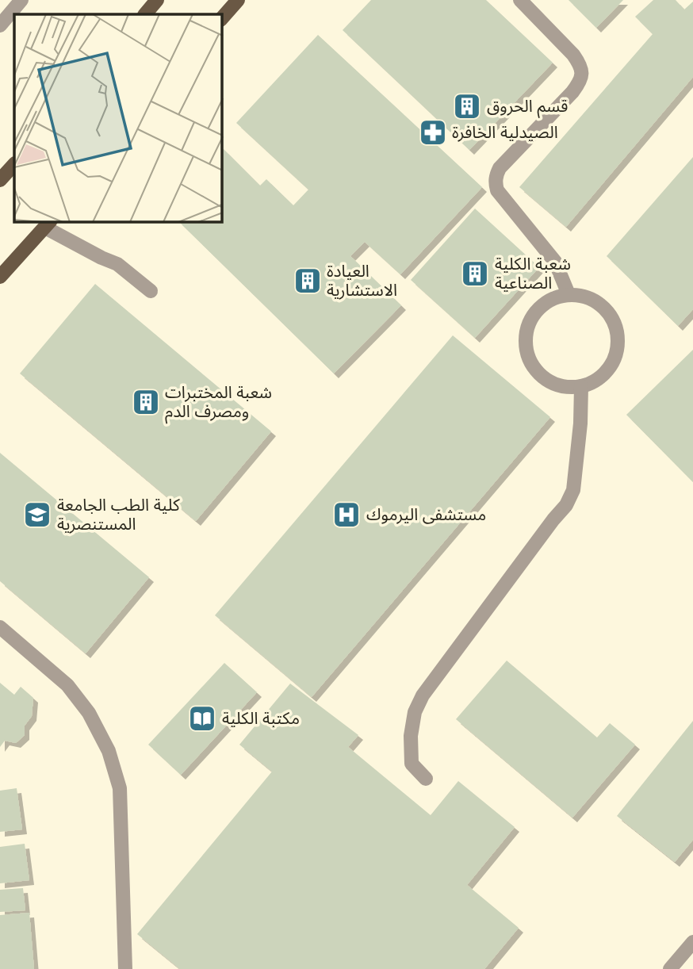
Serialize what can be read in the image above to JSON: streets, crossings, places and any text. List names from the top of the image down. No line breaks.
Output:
{"places":{"building":["قسم الحروق","شعبة الكلية الصناعية","العيادة الاستشارية","شعبة المختبرات ومصرف الدم"],"pharmacy":["الصيدلية الخافرة"],"school or university":["كلية الطب الجامعة المستنصرية"],"hospital":["مستشفى اليرموك"],"library":["مكتبة الكلية"]}}
